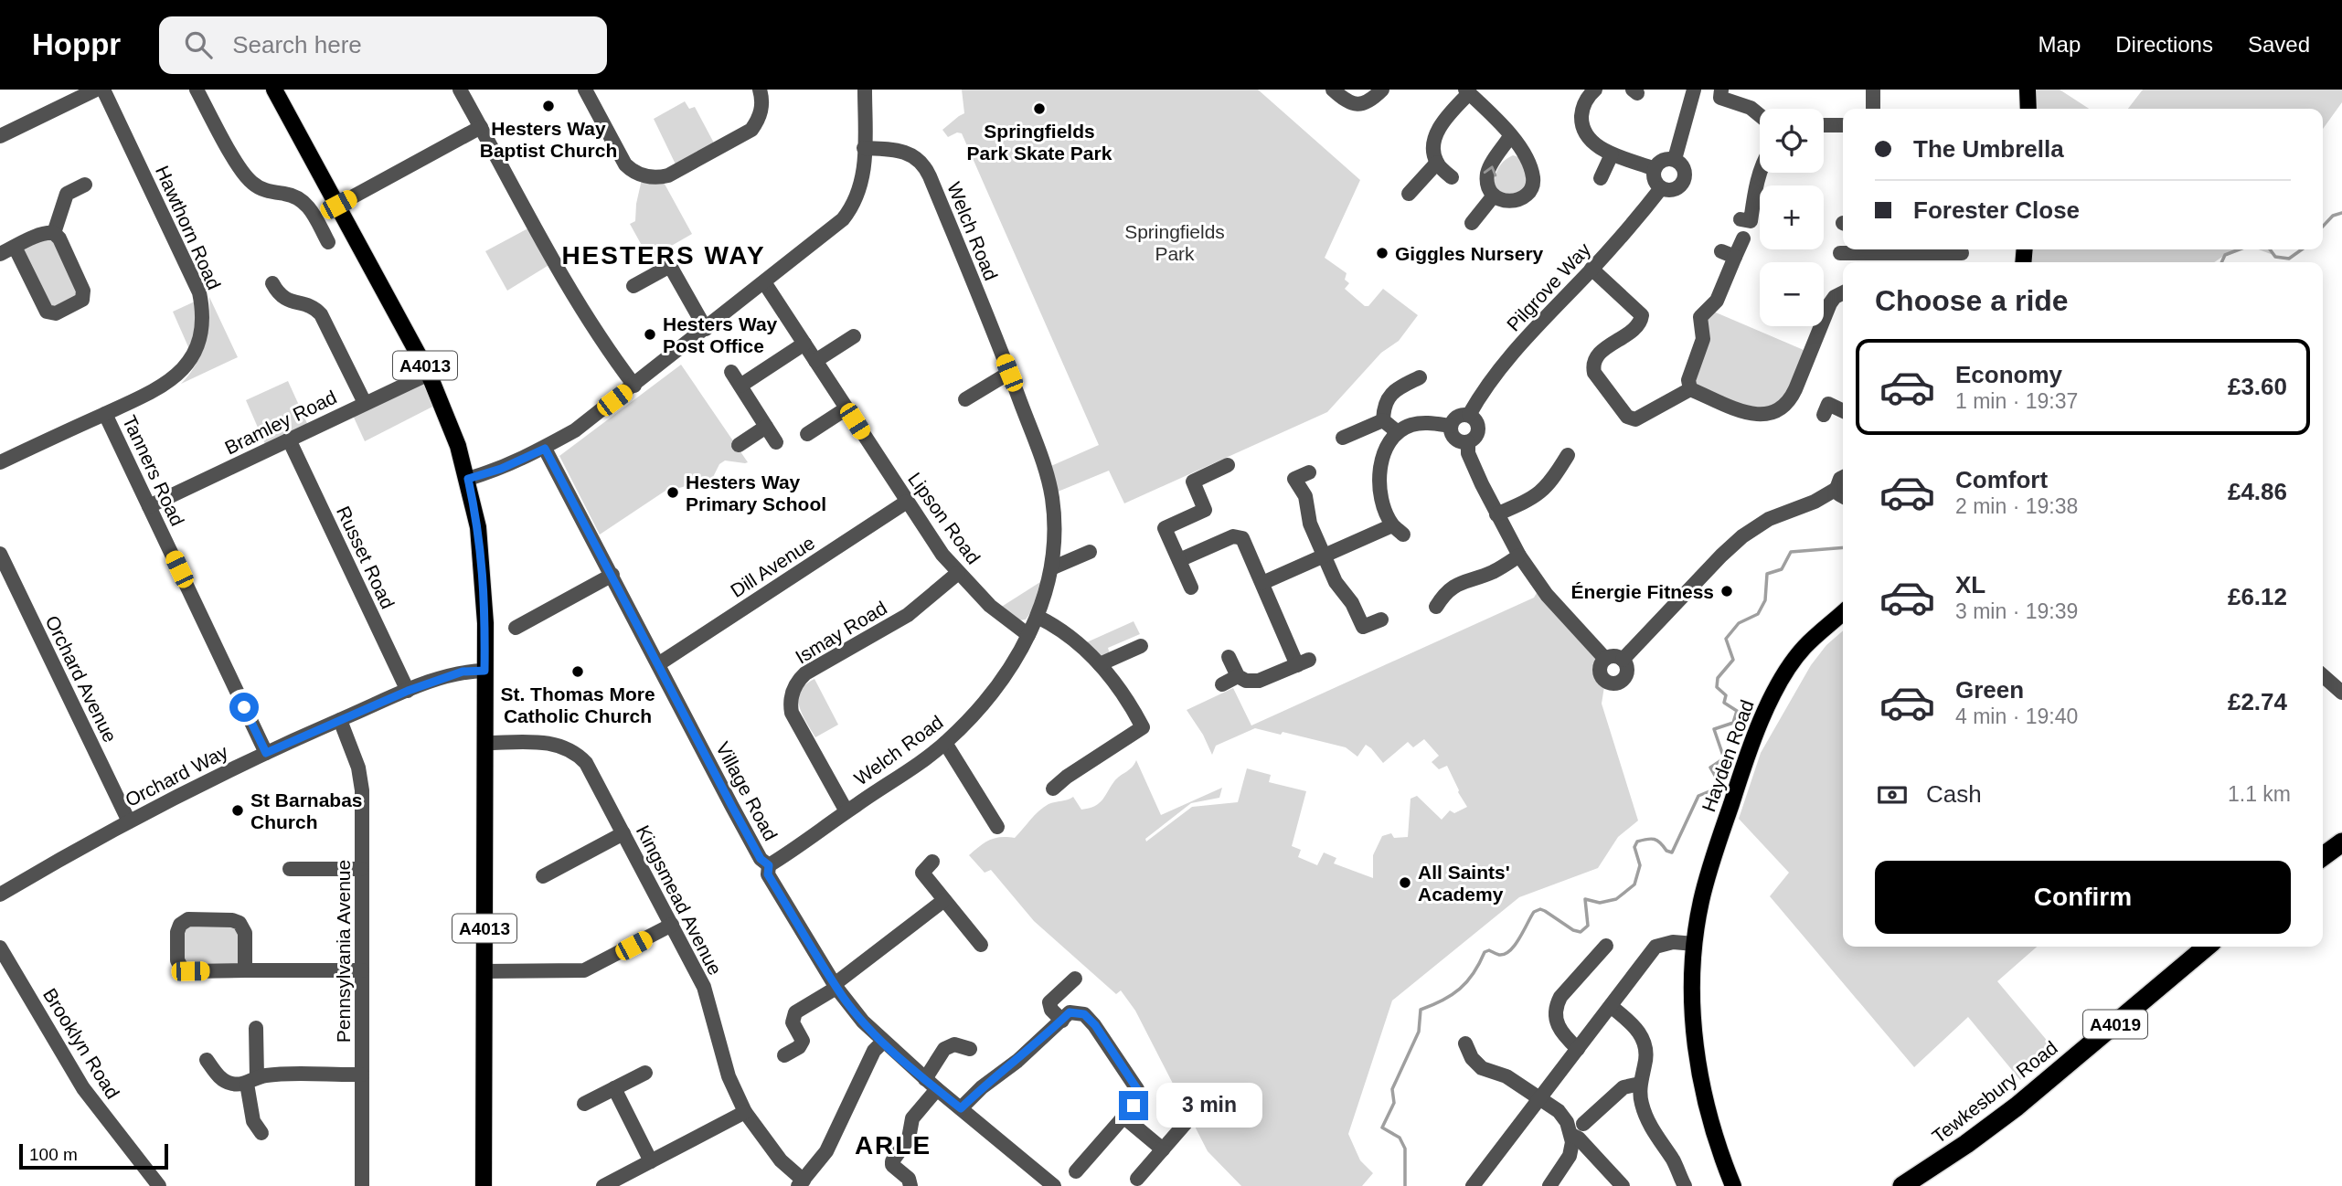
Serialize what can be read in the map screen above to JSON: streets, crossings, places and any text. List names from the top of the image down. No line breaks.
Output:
{"streets":{"highway":["A4019","Tewkesbury Road"],"main road":["A4013","Hayden Road"],"street":["Hawthorn Road","Welch Road","Pilgrove Way","Bramley Road","Tanners Road","Lipson Road","Russet Road","Dill Avenue","Ismay Road","Orchard Avenue","Orchard Way","Village Road","Kingsmead Avenue","Pennsylvania Avenue","Brooklyn Road"]},"crossings":[["Hawthorn Road","Tanners Road"],["Welch Road","Lipson Road"],["Welch Road","Ismay Road"],["Welch Road","Village Road"],["A4013","Bramley Road"],["A4013","Orchard Way"],["A4013","Kingsmead Avenue"],["Bramley Road","Tanners Road"],["Bramley Road","Russet Road"],["Tanners Road","Orchard Way"],["Lipson Road","Dill Avenue"],["Lipson Road","Ismay Road"],["Russet Road","Orchard Way"],["Dill Avenue","Village Road"],["Orchard Avenue","Orchard Way"],["Orchard Way","Pennsylvania Avenue"]],"districts":["HESTERS WAY","ARLE"],"parks":["Springfields Park"],"places":["Hesters Way Baptist Church","Springfields Park Skate Park","Giggles Nursery","Hesters Way Post Office","Hesters Way Primary School","Énergie Fitness","St. Thomas More Catholic Church","St Barnabas Church","All Saints' Academy"],"scale_bar":"100 m","page":{"header":"Hoppr","search":"Search here","nav":["Map","Directions","Saved"],"map_buttons":["+","−"],"banner":["The Umbrella","Forester Close"],"heading":"Choose a ride","list":[{"name":"Economy","note":"1 min · 19:37","value":"£3.60"},{"name":"Comfort","note":"2 min · 19:38","value":"£4.86"},{"name":"XL","note":"3 min · 19:39","value":"£6.12"},{"name":"Green","note":"4 min · 19:40","value":"£2.74"}],"pay":["Cash","1.1 km"],"buttons":"Confirm","bubble":"3 min","scale":"100 m"}}
